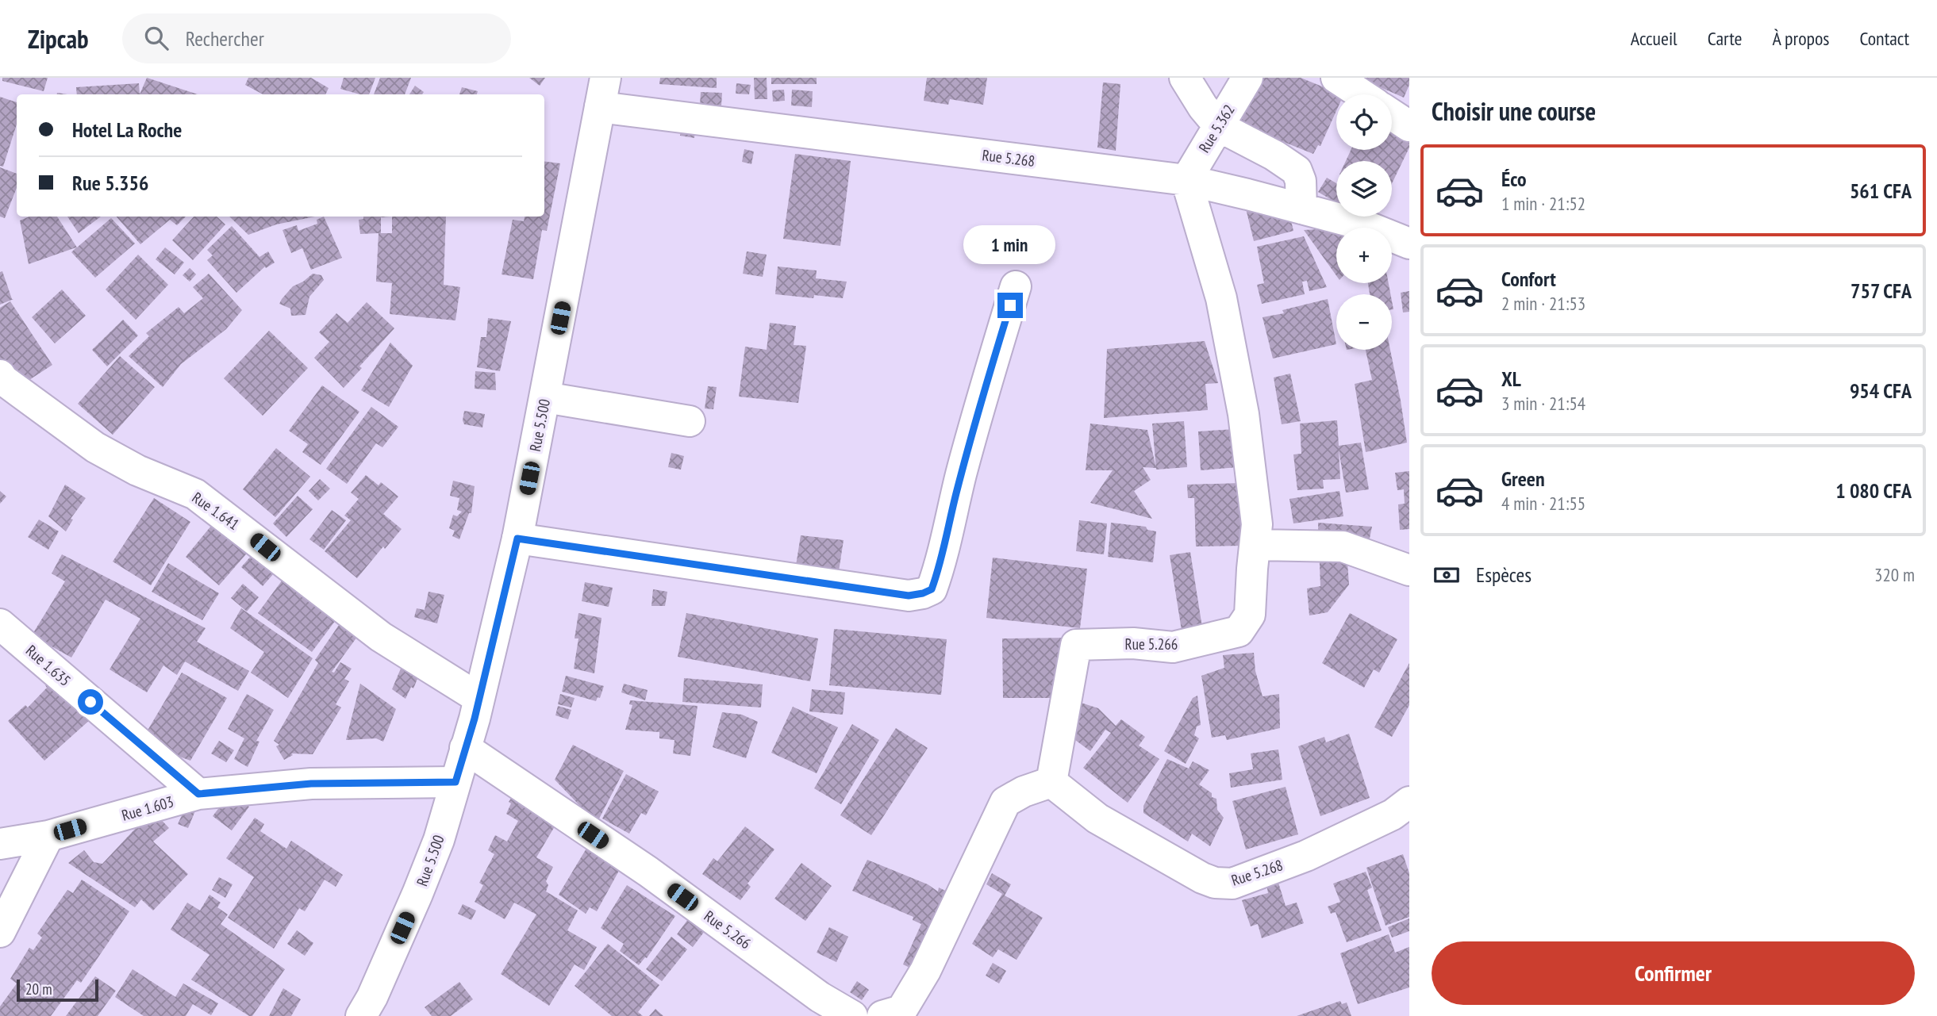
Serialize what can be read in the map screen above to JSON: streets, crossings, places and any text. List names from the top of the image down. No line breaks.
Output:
{"streets":{"street":["Rue 5.362","Rue 5.268","Rue 5.500","Rue 1.641","Rue 5.266","Rue 1.635","Rue 1.603"]},"crossings":[["Rue 5.362","Rue 5.268"],["Rue 5.362","Rue 5.266"],["Rue 5.268","Rue 5.500"],["Rue 5.268","Rue 5.266"],["Rue 5.500","Rue 1.641"],["Rue 5.500","Rue 5.266"],["Rue 5.500","Rue 1.603"],["Rue 1.635","Rue 1.603"]],"scale_bar":"20 m","page":{"header":"Zipcab","search":"Rechercher","nav":["Accueil","Carte","À propos","Contact"],"heading":"Choisir une course","map_buttons":["+","−"],"banner":["Hotel La Roche","Rue 5.356"],"list":[{"name":"Éco","note":"1 min · 21:52","value":"561 CFA"},{"name":"Confort","note":"2 min · 21:53","value":"757 CFA"},{"name":"XL","note":"3 min · 21:54","value":"954 CFA"},{"name":"Green","note":"4 min · 21:55","value":"1 080 CFA"}],"bubble":"1 min","pay":["Espèces","320 m"],"buttons":"Confirmer","scale":"20 m"}}
